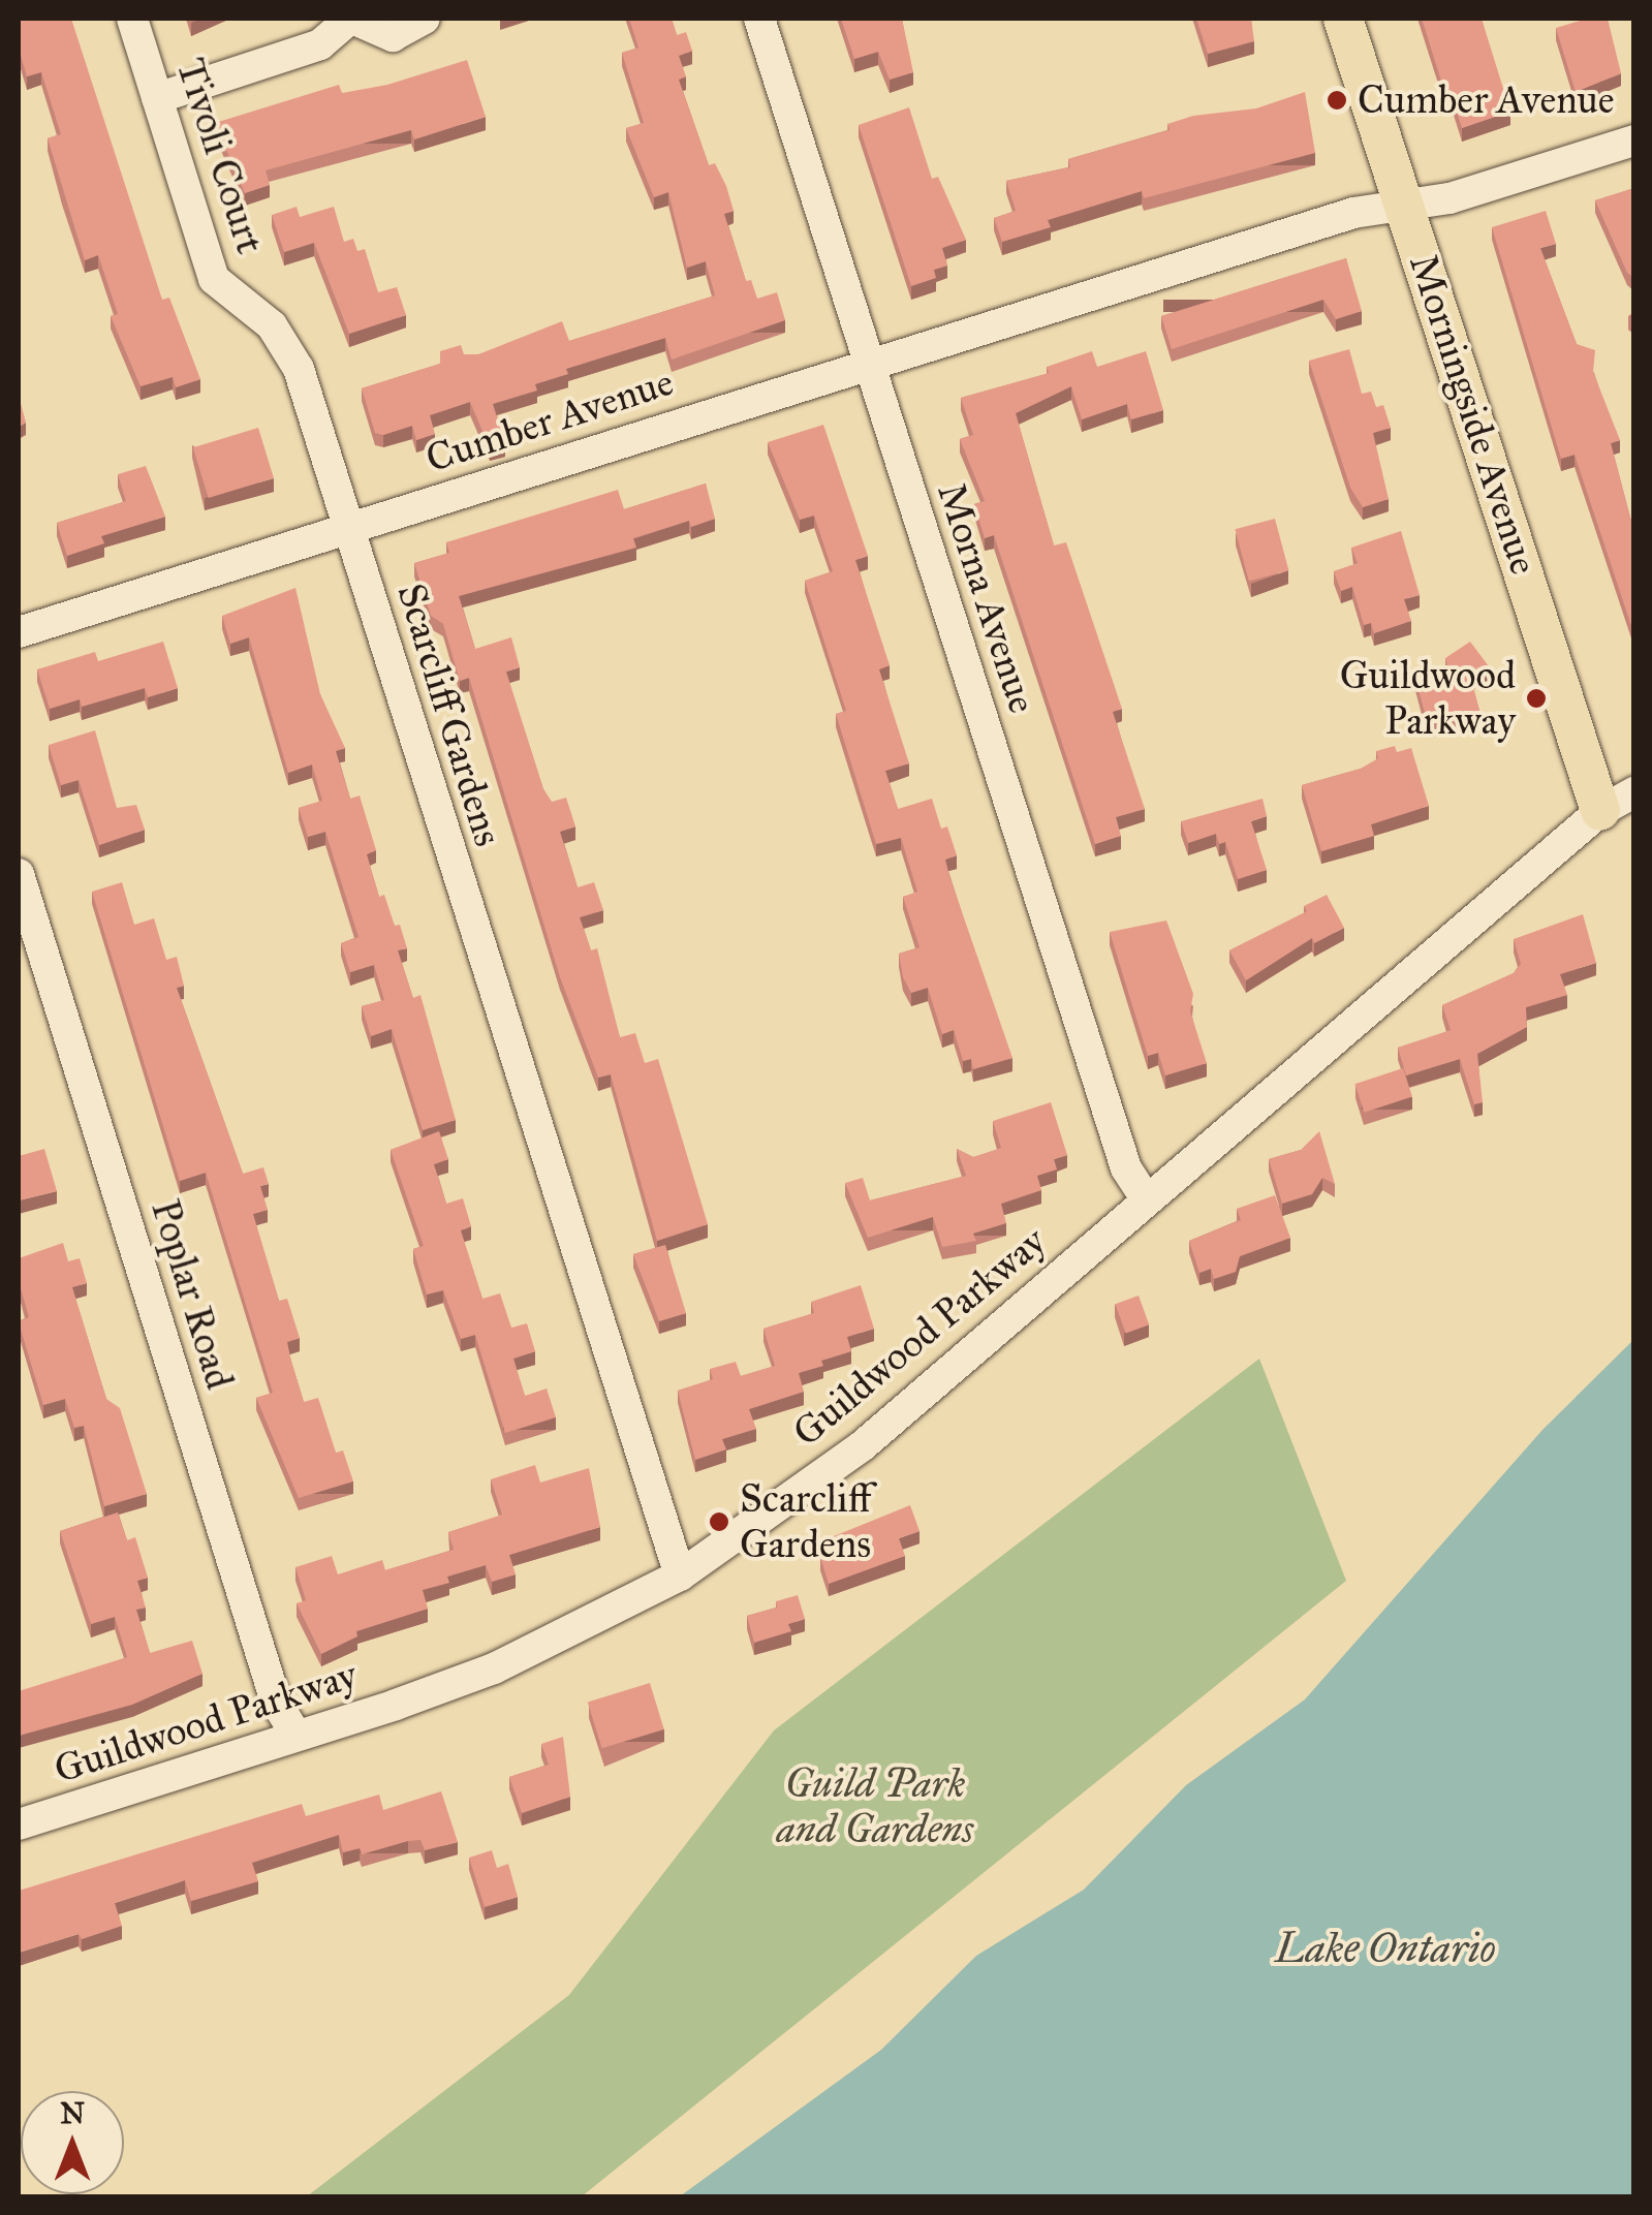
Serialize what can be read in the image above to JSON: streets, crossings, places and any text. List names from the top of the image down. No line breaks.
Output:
{"streets":{"main road":["Morningside Avenue"],"street":["Tivoli Court","Cumber Avenue","Morna Avenue","Scarcliff Gardens","Poplar Road","Guildwood Parkway"]},"crossings":[["Tivoli Court","Cumber Avenue"],["Tivoli Court","Scarcliff Gardens"],["Morningside Avenue","Cumber Avenue"],["Morningside Avenue","Guildwood Parkway"],["Cumber Avenue","Morna Avenue"],["Cumber Avenue","Scarcliff Gardens"],["Morna Avenue","Guildwood Parkway"],["Scarcliff Gardens","Guildwood Parkway"],["Poplar Road","Guildwood Parkway"]],"water":["Lake Ontario"],"parks":["Guild Park and Gardens"],"places":["Cumber Avenue","Guildwood Parkway","Scarcliff Gardens"],"north":"top"}
